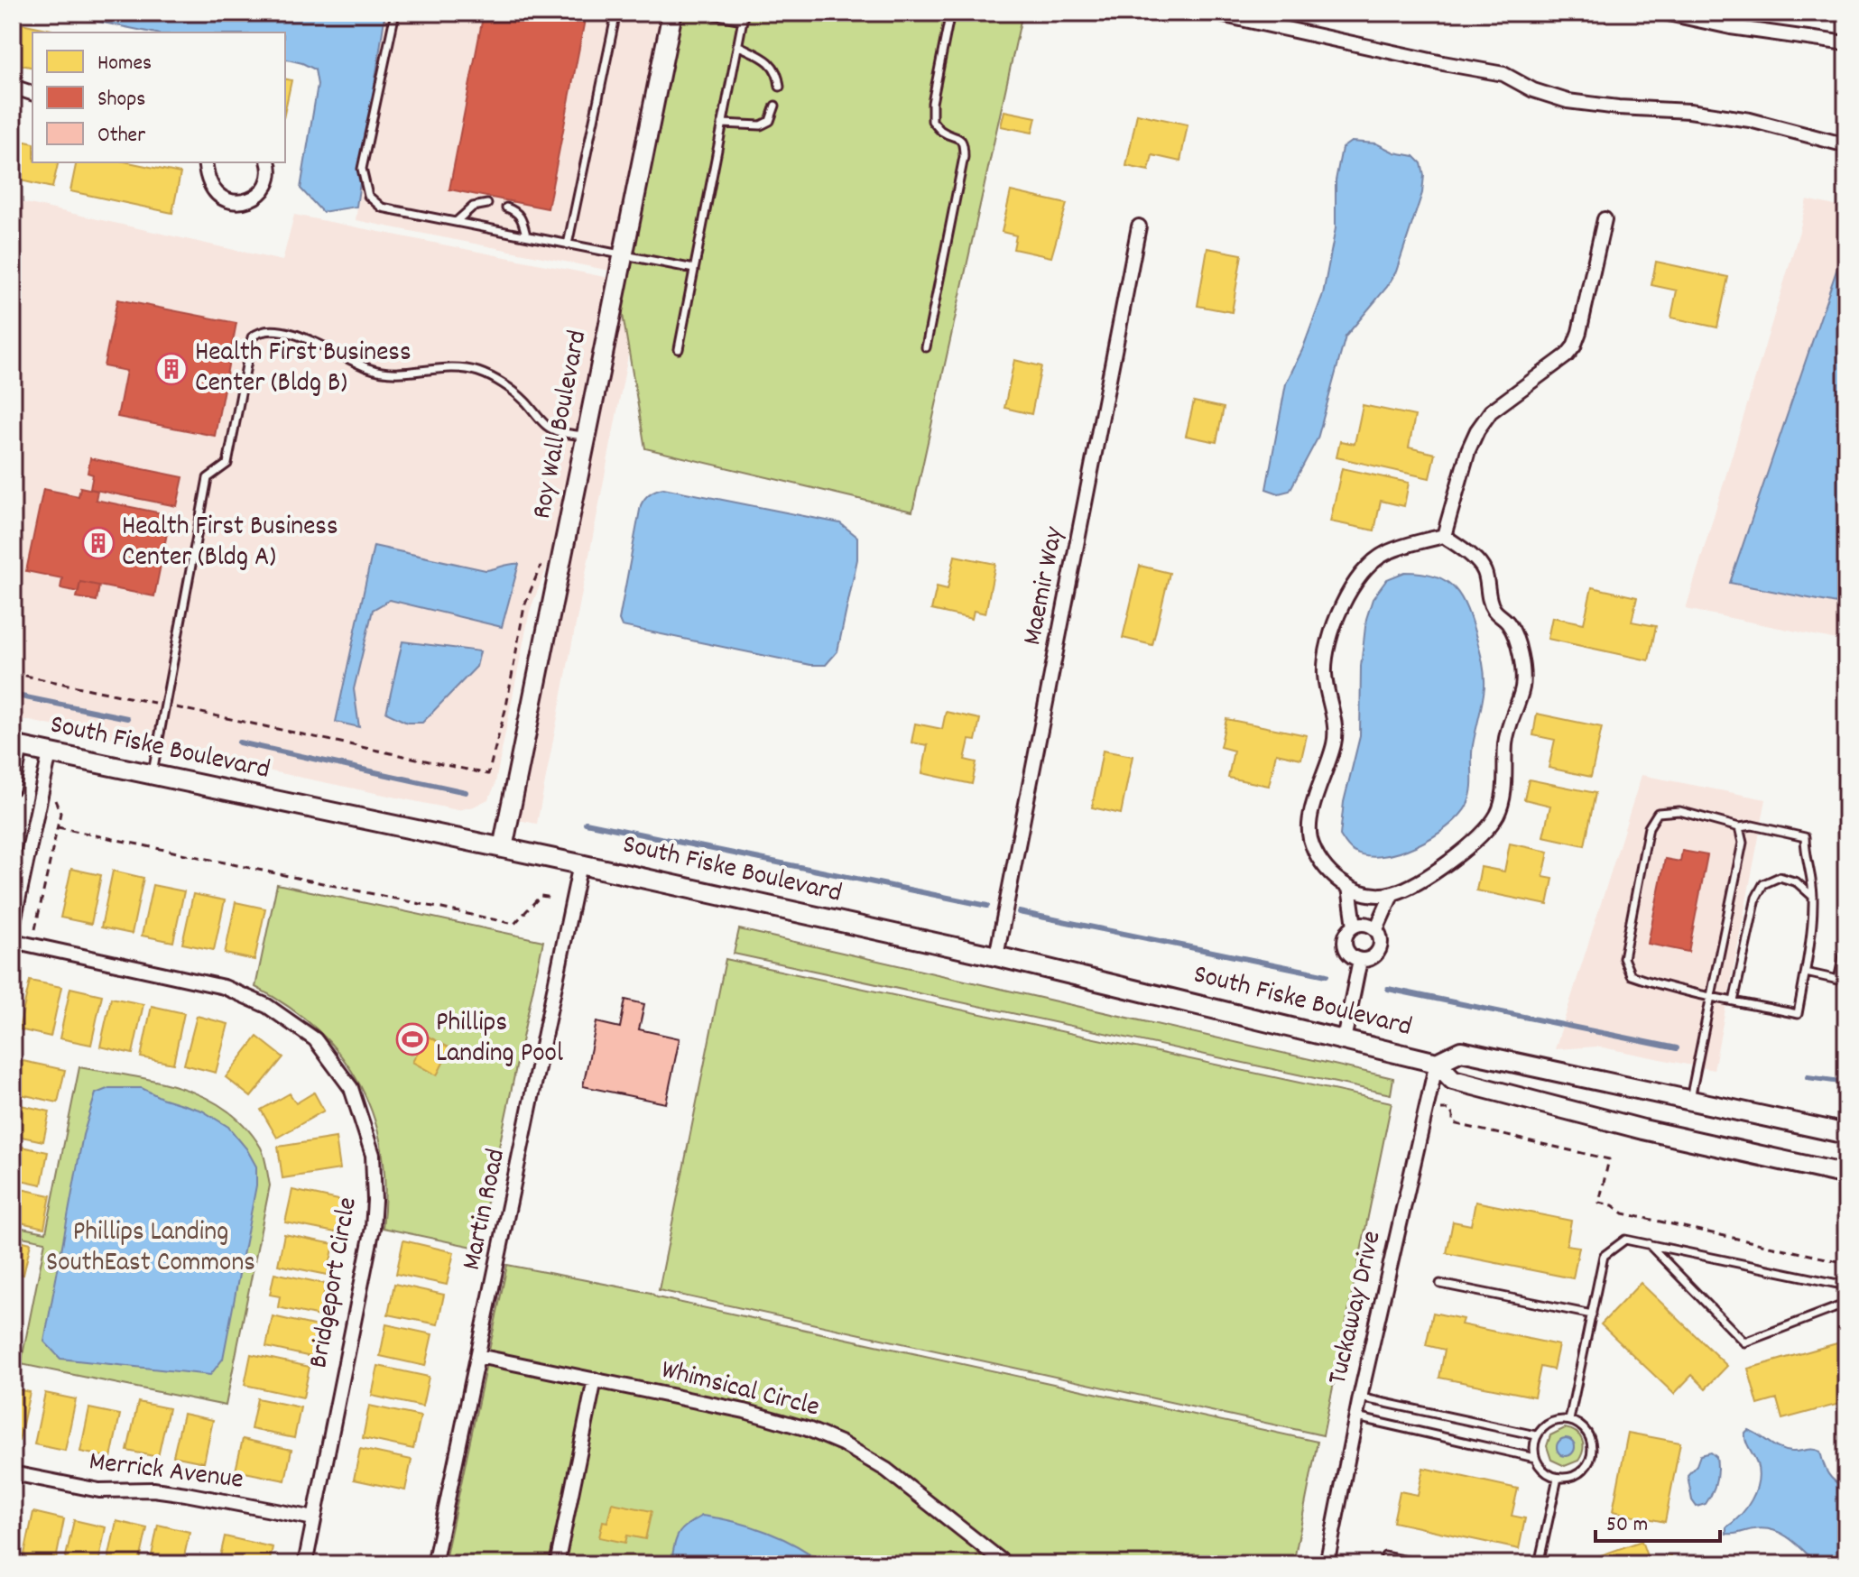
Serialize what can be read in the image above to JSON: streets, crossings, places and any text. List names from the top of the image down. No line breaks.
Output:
{"streets":{"main road":["Roy Wall Boulevard","South Fiske Boulevard"],"street":["Maemir Way","Martin Road","Bridgeport Circle","Tuckaway Drive","Whimsical Circle","Merrick Avenue"]},"crossings":[["Roy Wall Boulevard","South Fiske Boulevard"],["Maemir Way","South Fiske Boulevard"],["South Fiske Boulevard","Martin Road"],["South Fiske Boulevard","Tuckaway Drive"],["Martin Road","Whimsical Circle"],["Bridgeport Circle","Merrick Avenue"]],"parks":["Phillips Landing SouthEast Commons"],"places":{"building":["Health First Business Center (Bldg B)","Health First Business Center (Bldg A)"],"sports":["Phillips Landing Pool"]},"legend":["Homes","Shops","Other"],"scale_bar":"50 m"}
